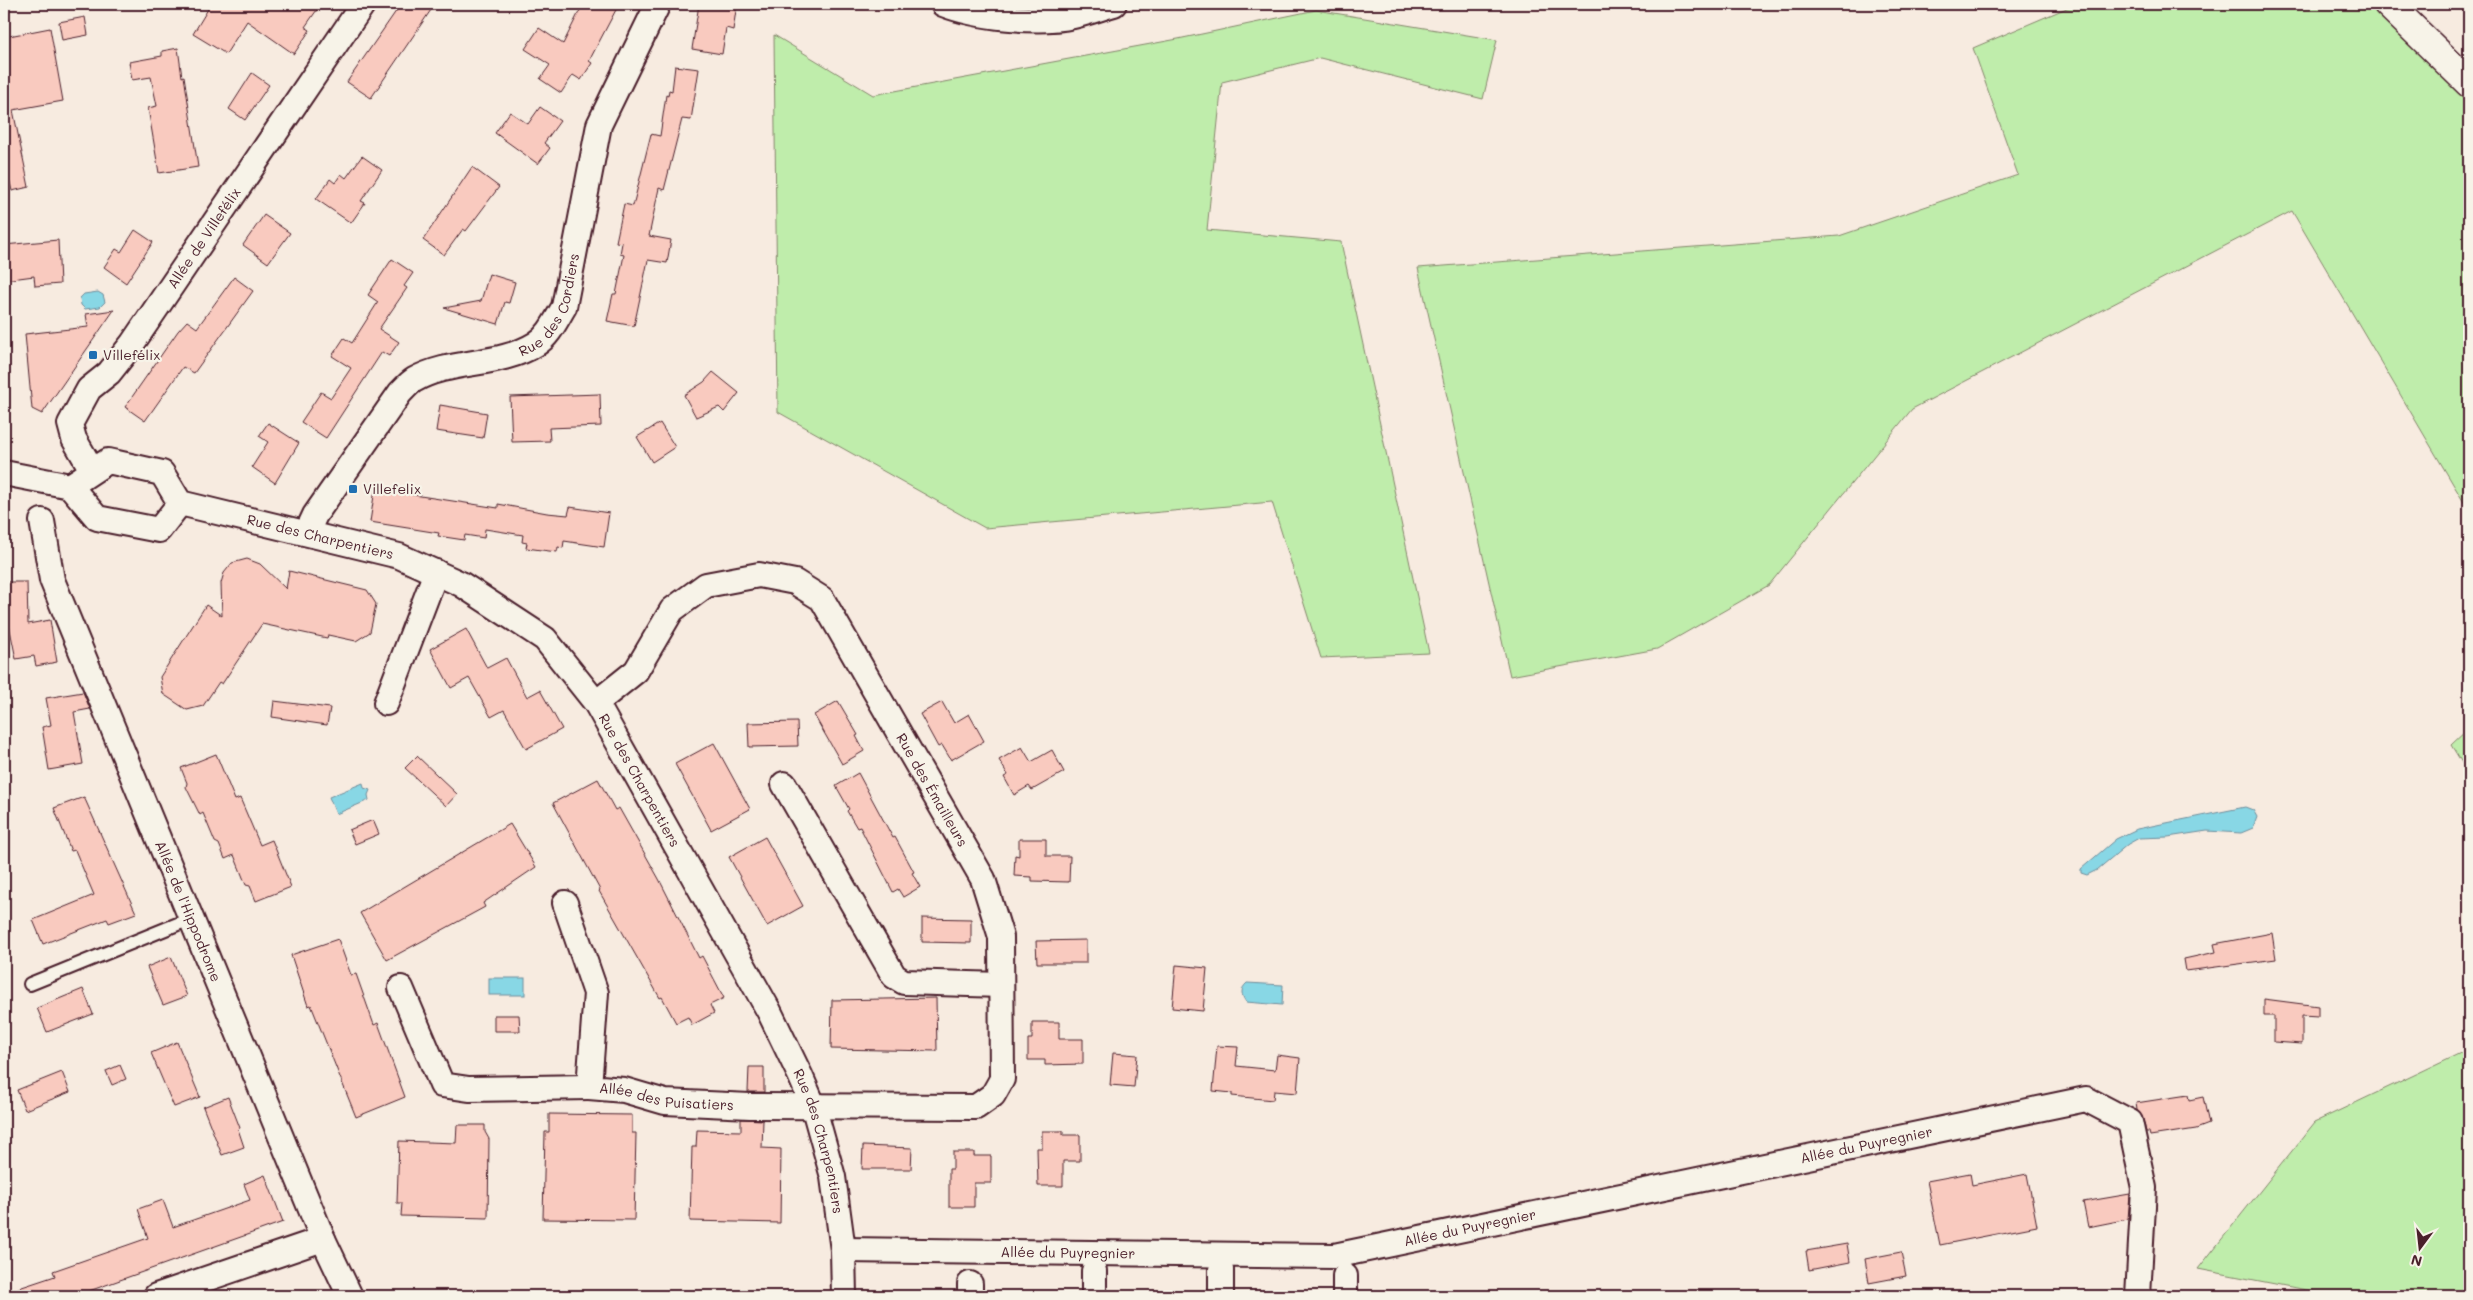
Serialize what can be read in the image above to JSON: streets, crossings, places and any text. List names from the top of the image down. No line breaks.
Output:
{"streets":{"street":["Allée de Villefélix","Rue des Cordiers","Rue des Charpentiers","Rue des Émailleurs","Allée de l'Hippodrome","Allée des Puisatiers","Allée du Puyregnier"]},"crossings":[["Rue des Cordiers","Rue des Charpentiers"],["Rue des Charpentiers","Rue des Émailleurs"],["Rue des Charpentiers","Allée des Puisatiers"],["Rue des Charpentiers","Allée du Puyregnier"],["Rue des Émailleurs","Allée des Puisatiers"]],"places":{"transit":["Villefélix","Villefelix"]},"north":"bottom"}
